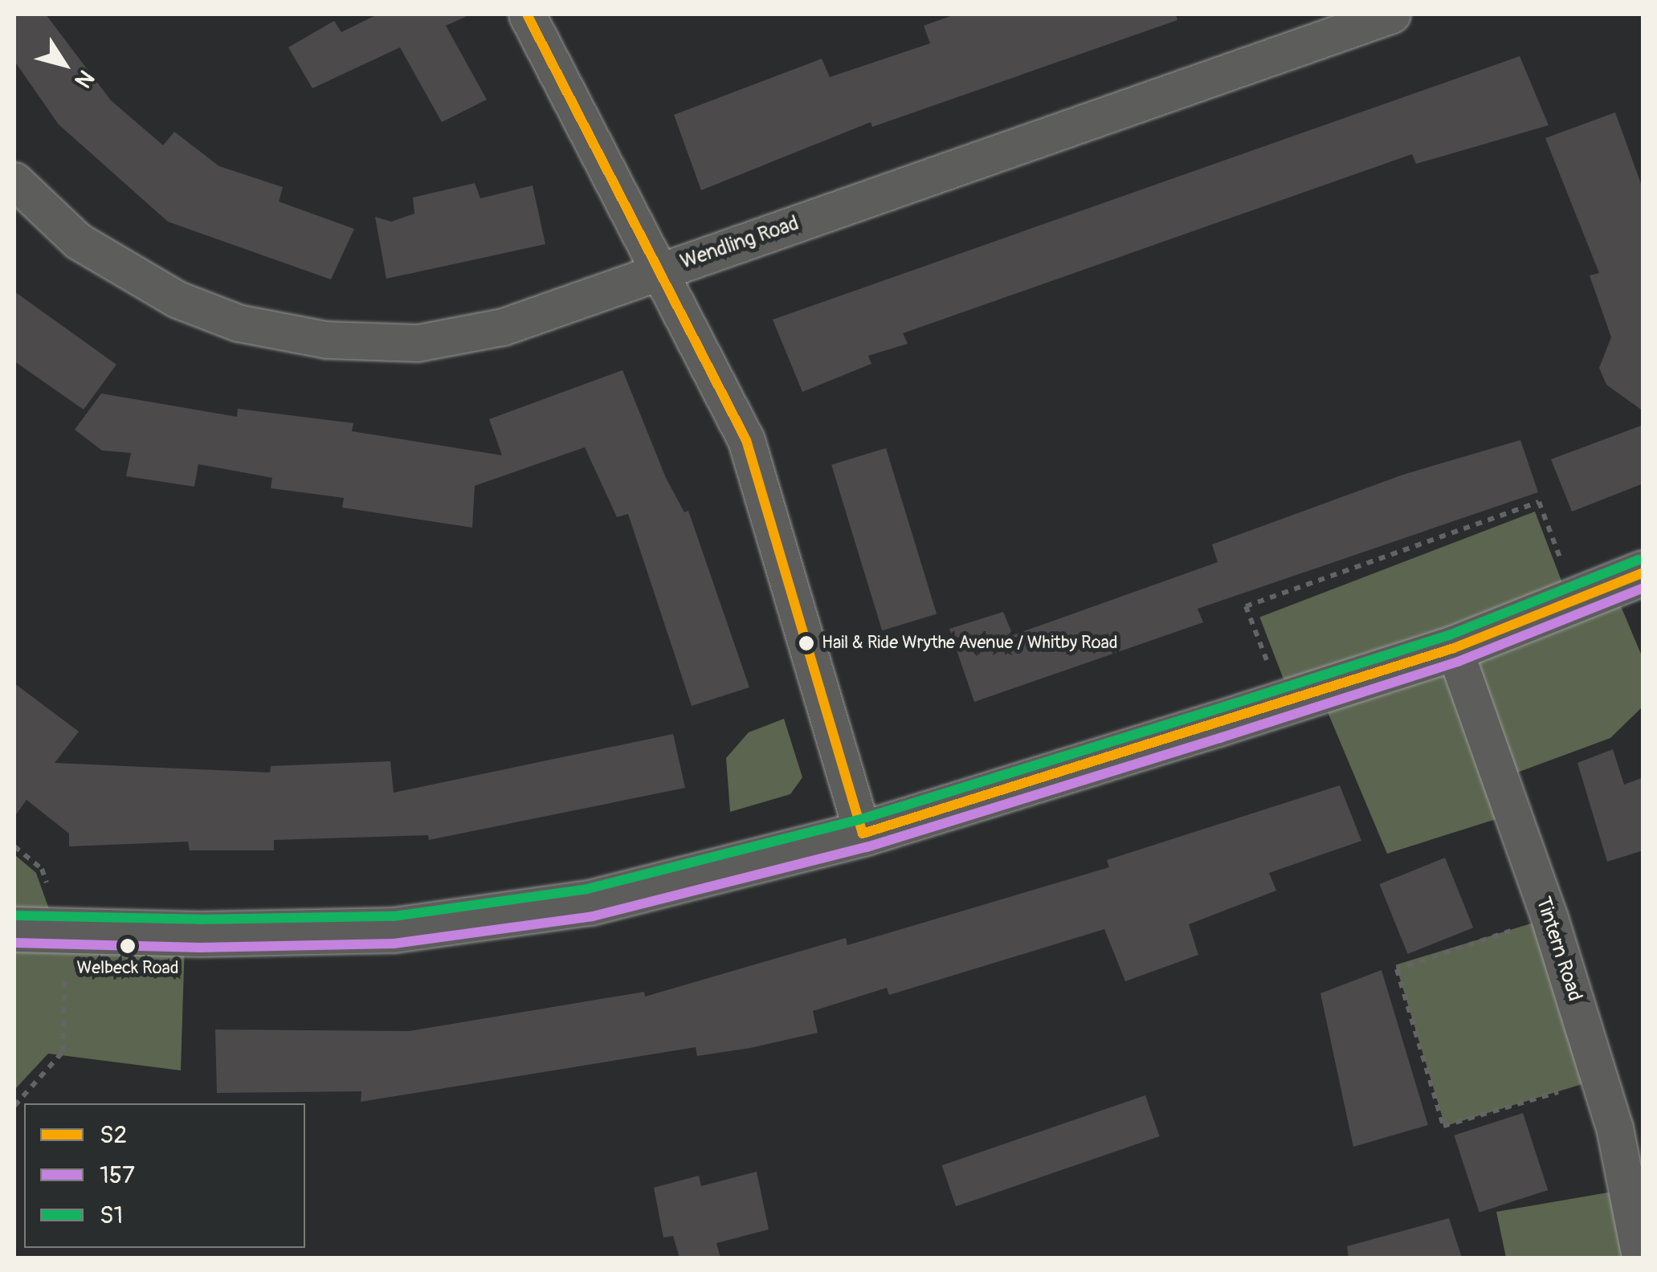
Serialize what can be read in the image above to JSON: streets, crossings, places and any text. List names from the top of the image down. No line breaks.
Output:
{"streets":{"street":["Wendling Road","Tintern Road"]},"places":["Hail & Ride Wrythe Avenue / Whitby Road","Welbeck Road"],"lines":["transit line S2","transit line S1","transit line 157"],"legend":["S2","157","S1"],"north":"bottom right"}
